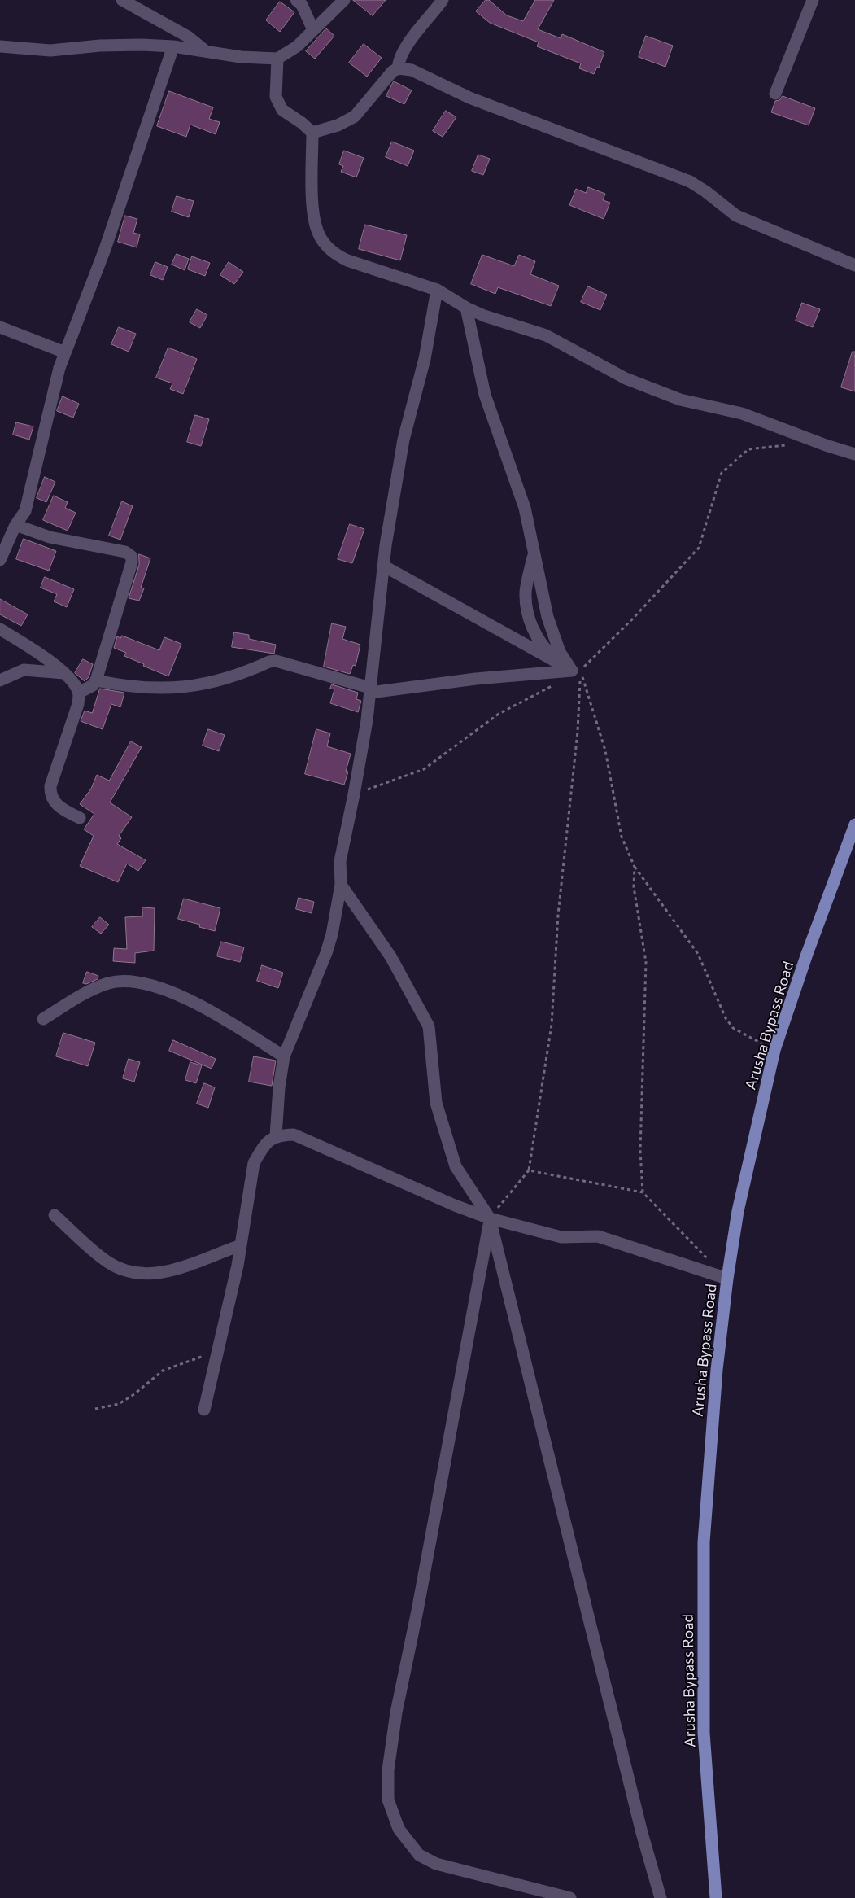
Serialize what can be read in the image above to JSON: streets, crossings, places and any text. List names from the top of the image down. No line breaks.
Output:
{"streets":{"main road":["Arusha Bypass Road"]}}
